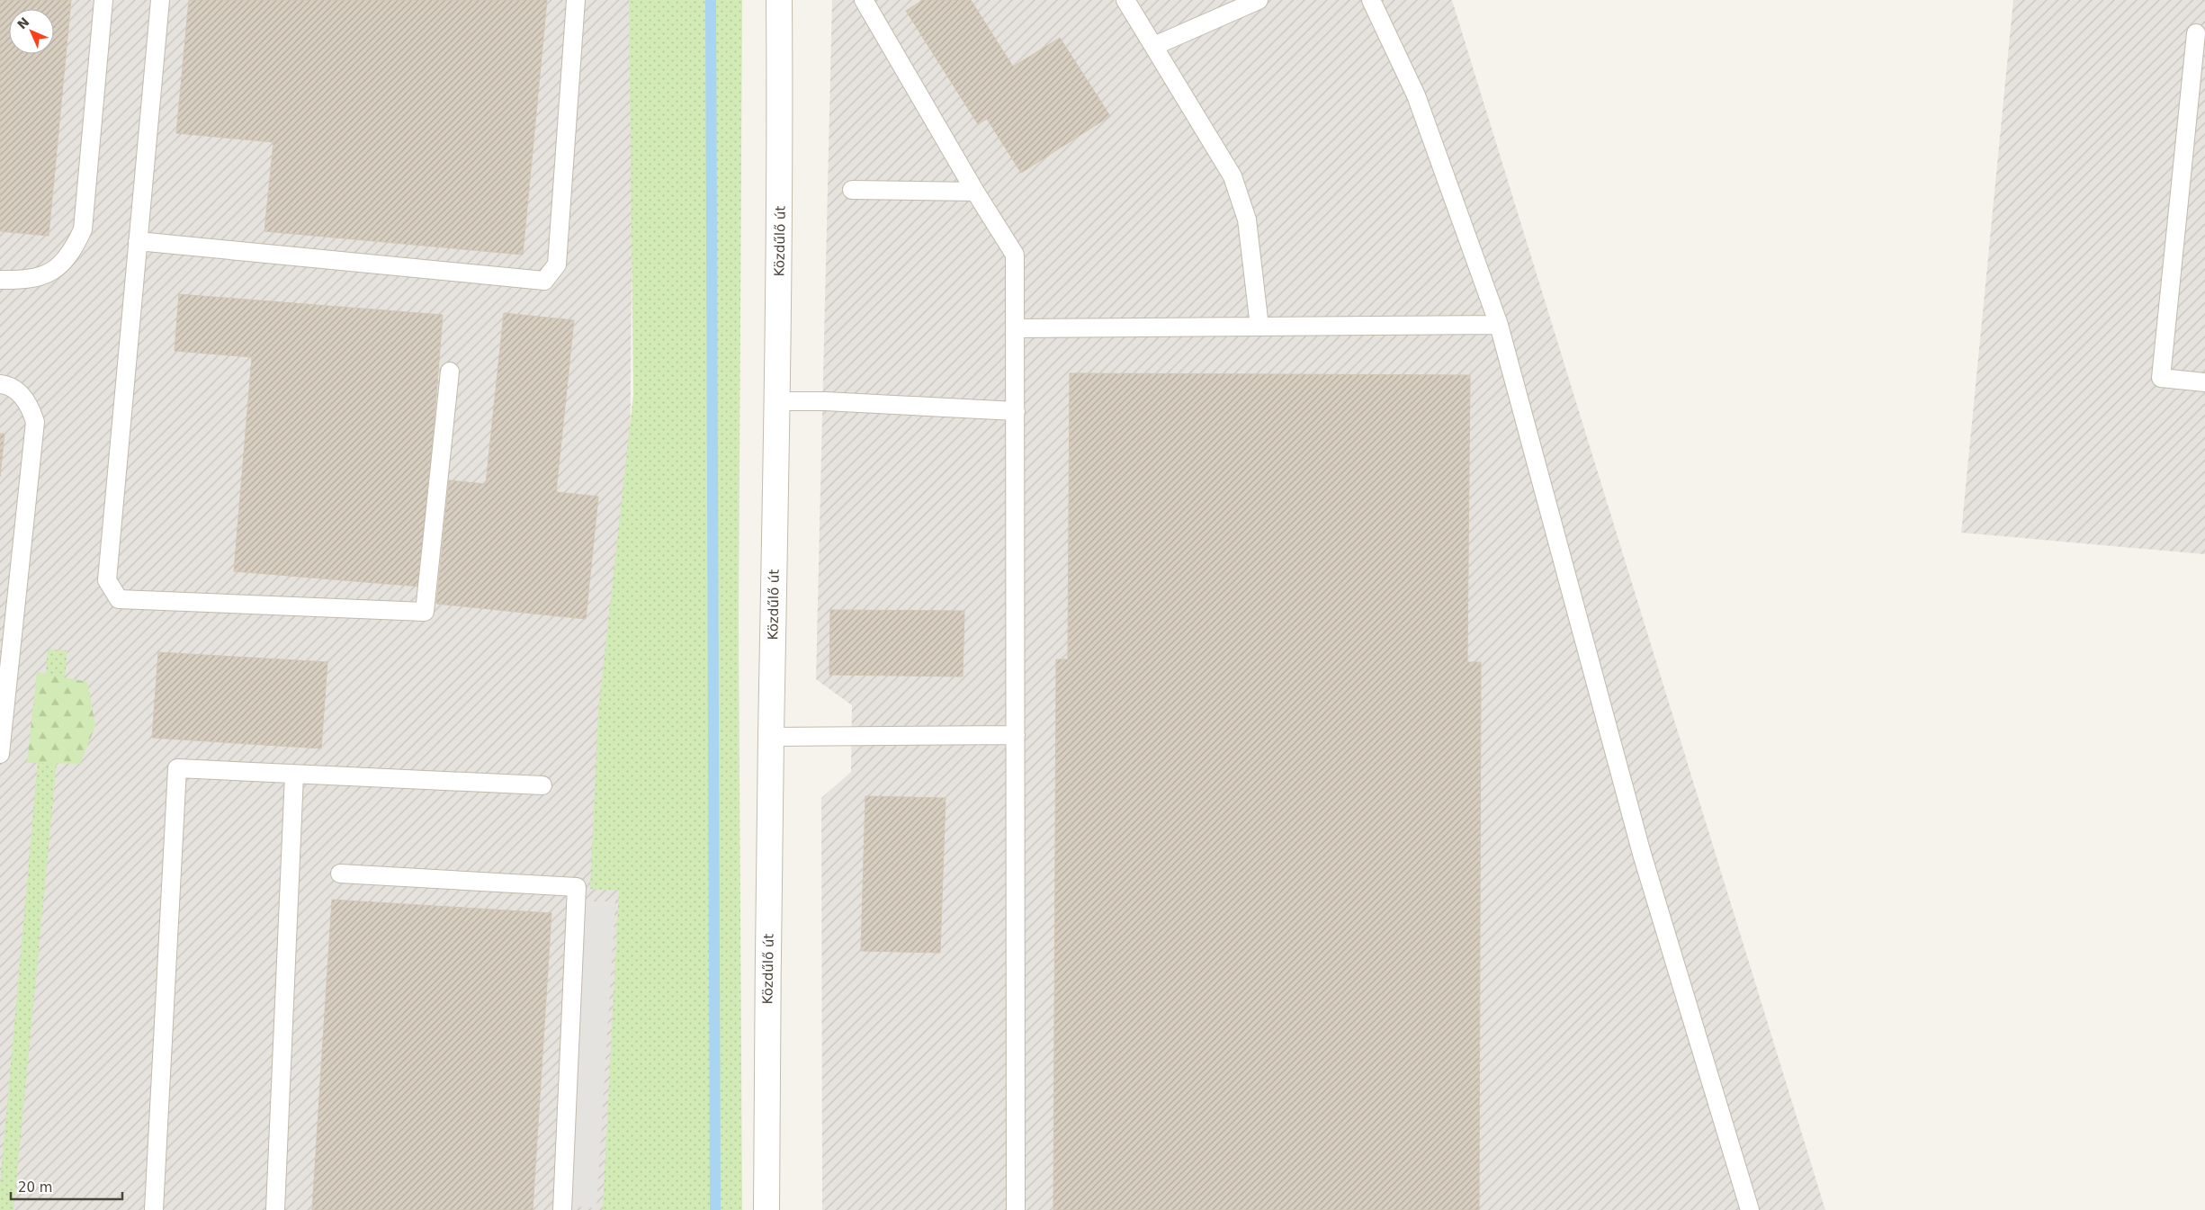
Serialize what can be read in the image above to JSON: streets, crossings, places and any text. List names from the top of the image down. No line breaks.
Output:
{"streets":{"street":["Közdűlő út"]},"scale_bar":"20 m","north":"top left"}
